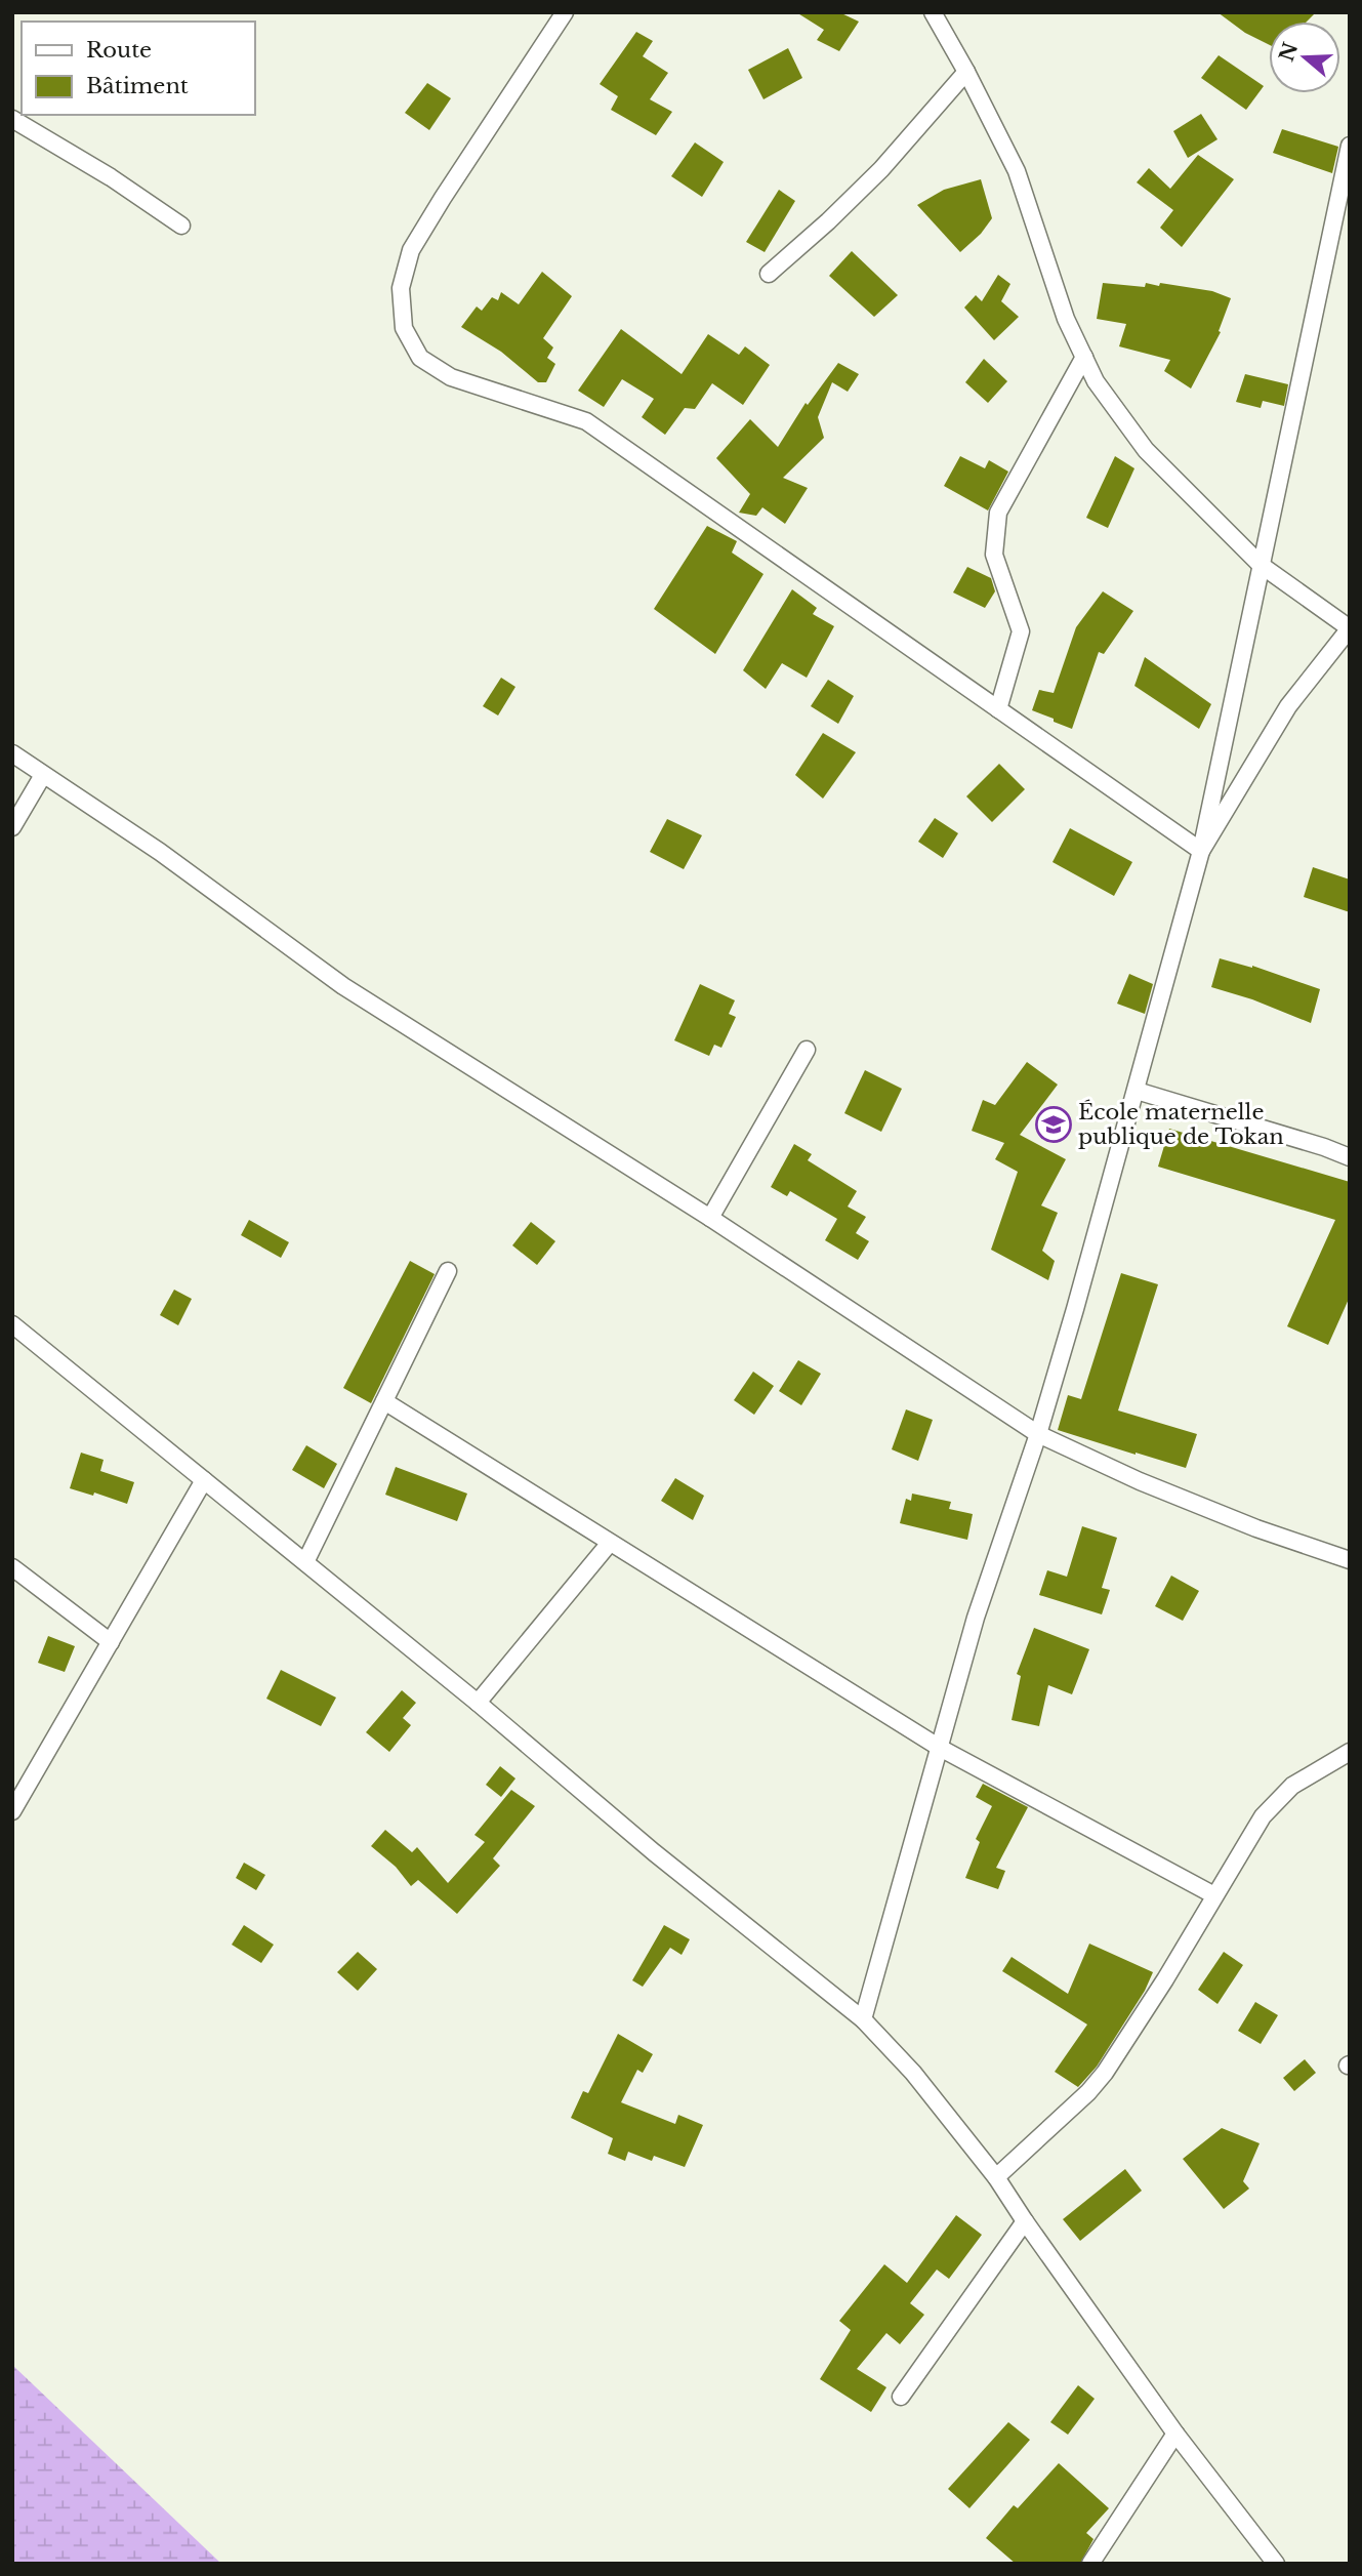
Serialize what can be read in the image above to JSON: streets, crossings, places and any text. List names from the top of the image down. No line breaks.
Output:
{"places":{"school or university":["École maternelle publique de Tokan"]},"legend":["Route","Bâtiment"],"north":"left"}
